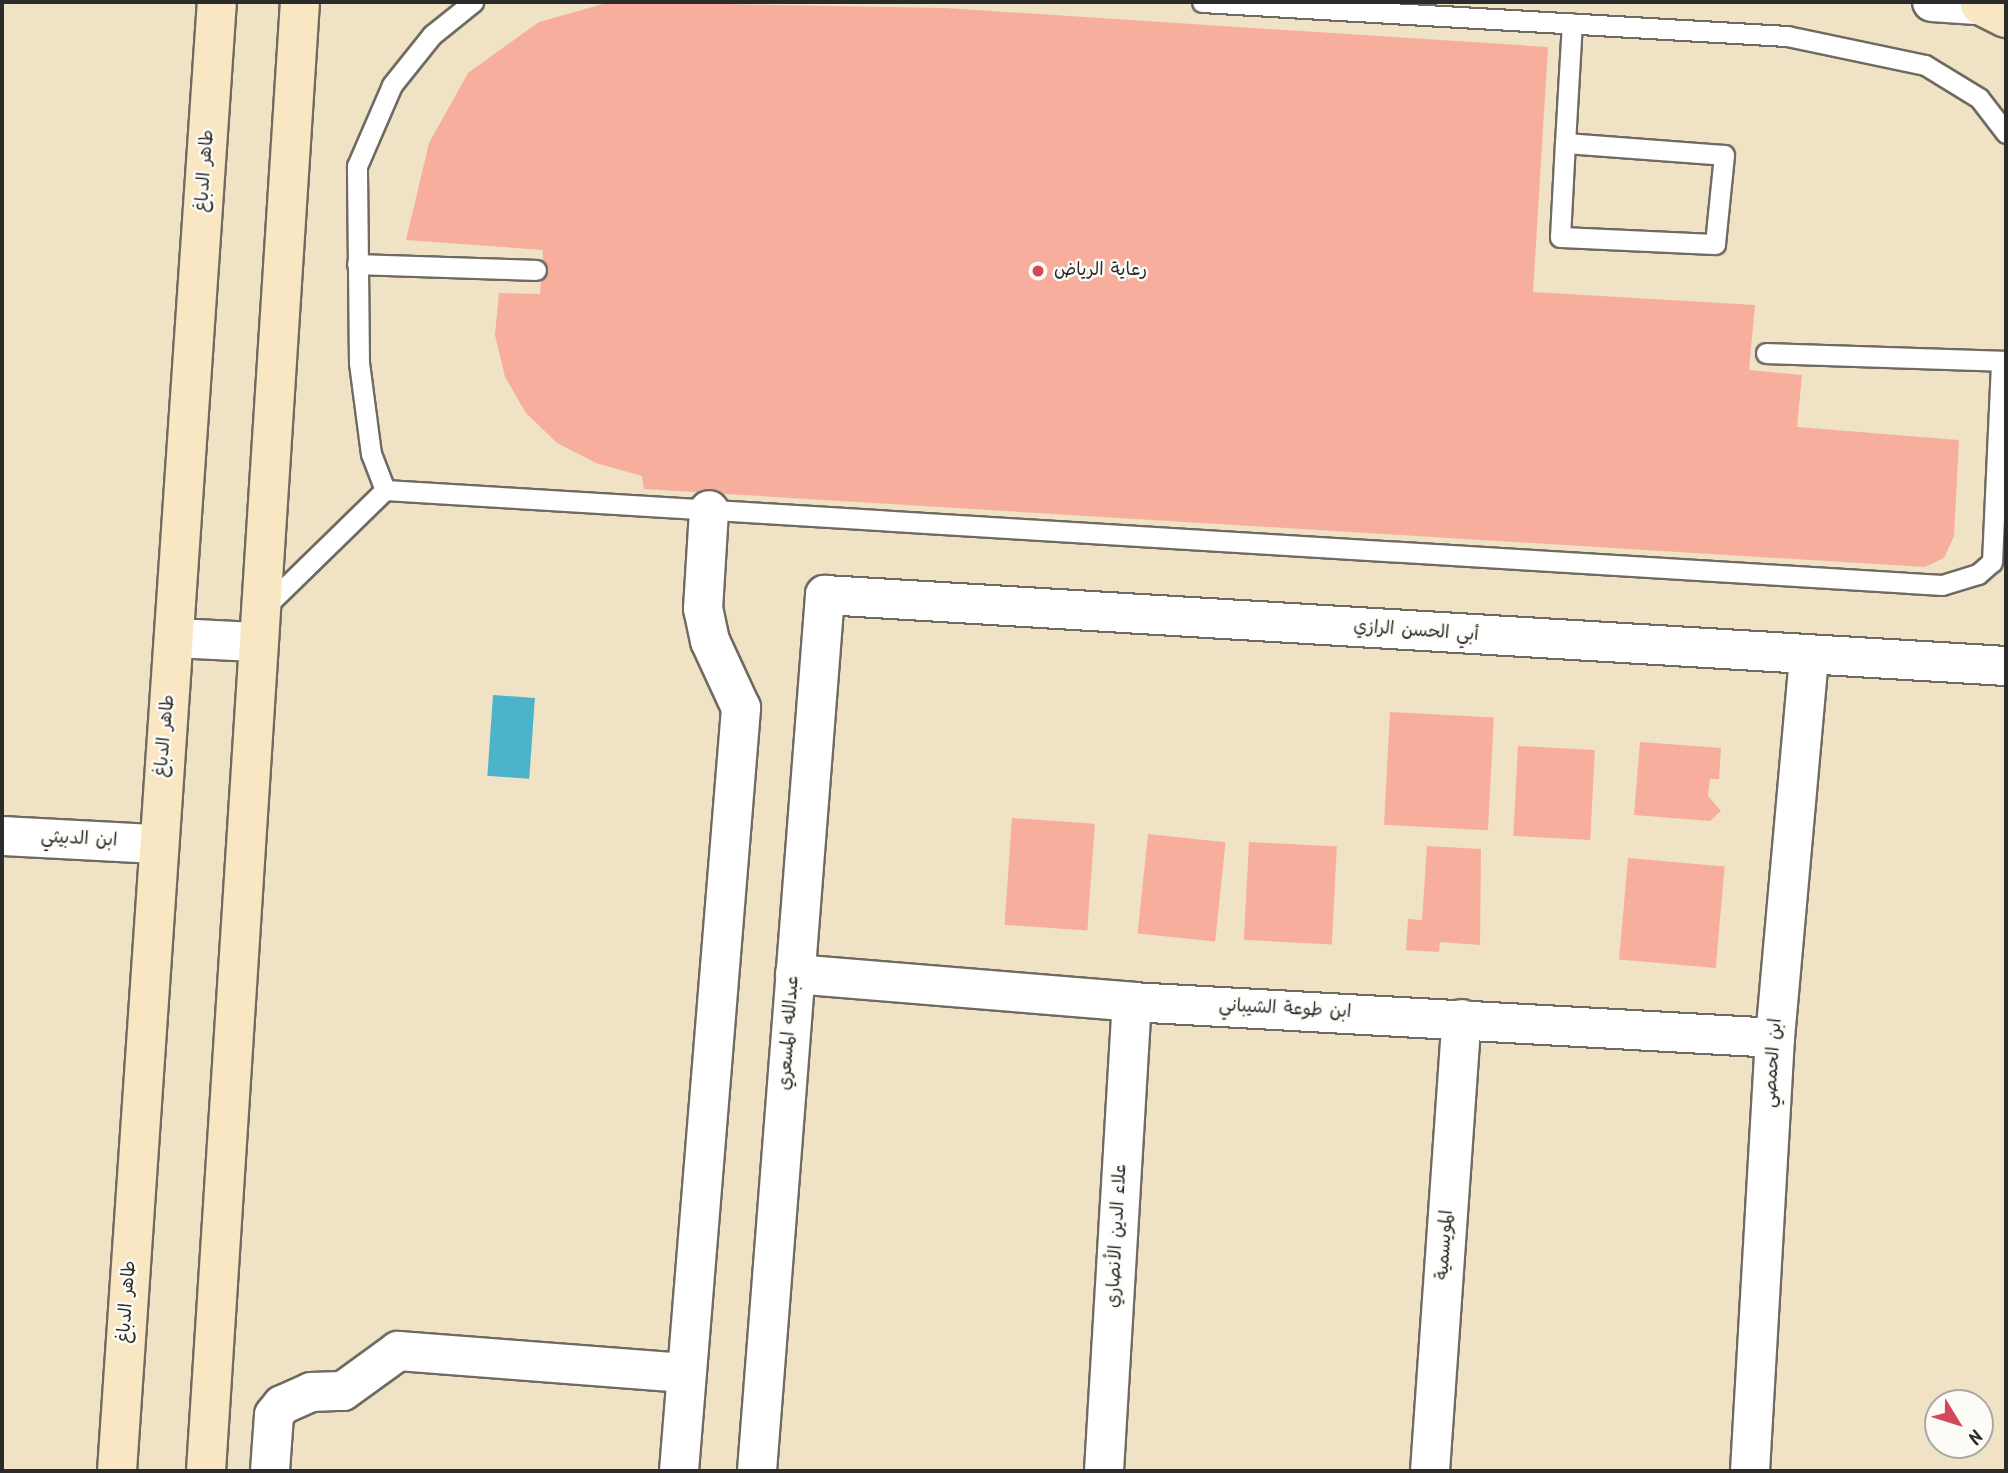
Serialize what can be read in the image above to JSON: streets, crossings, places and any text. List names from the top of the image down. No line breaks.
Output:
{"streets":{"street":["طاهر الدباغ","أبي الحسن الرازي","ابن الدبيثي","ابن طوعة الشيباني","عبدالله المسعري","ابن الحمصي","علاء الدين الأنصاري","المويسمية"]},"crossings":[["طاهر الدباغ","ابن الدبيثي"],["أبي الحسن الرازي","عبدالله المسعري"],["أبي الحسن الرازي","ابن الحمصي"],["ابن طوعة الشيباني","عبدالله المسعري"],["ابن طوعة الشيباني","ابن الحمصي"],["ابن طوعة الشيباني","علاء الدين الأنصاري"],["ابن طوعة الشيباني","المويسمية"]],"places":["رعاية الرياض"],"north":"bottom right"}
